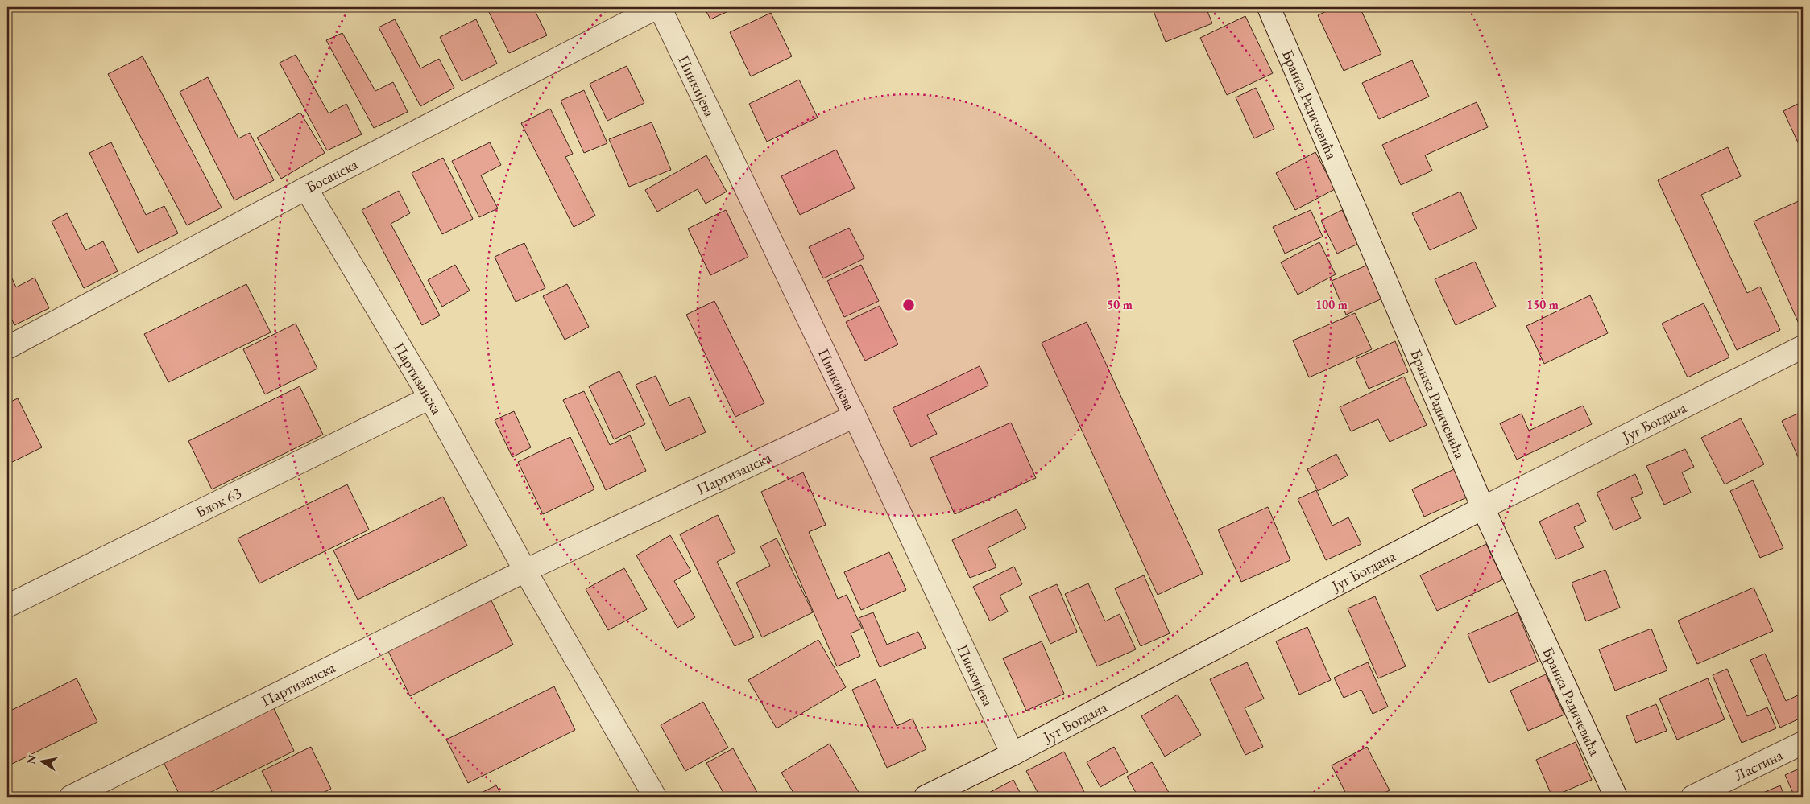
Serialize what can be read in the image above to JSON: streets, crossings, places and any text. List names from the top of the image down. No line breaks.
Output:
{"streets":{"street":["Пинкијева","Бранка Радичевића","Босанска","Партизанска","Југ Богдана","Блок 63","Ластина"]},"crossings":[["Пинкијева","Босанска"],["Пинкијева","Партизанска"],["Пинкијева","Југ Богдана"],["Бранка Радичевића","Југ Богдана"],["Босанска","Партизанска"],["Партизанска","Блок 63"]],"north":"left","rings":["50 m","100 m","150 m"]}
